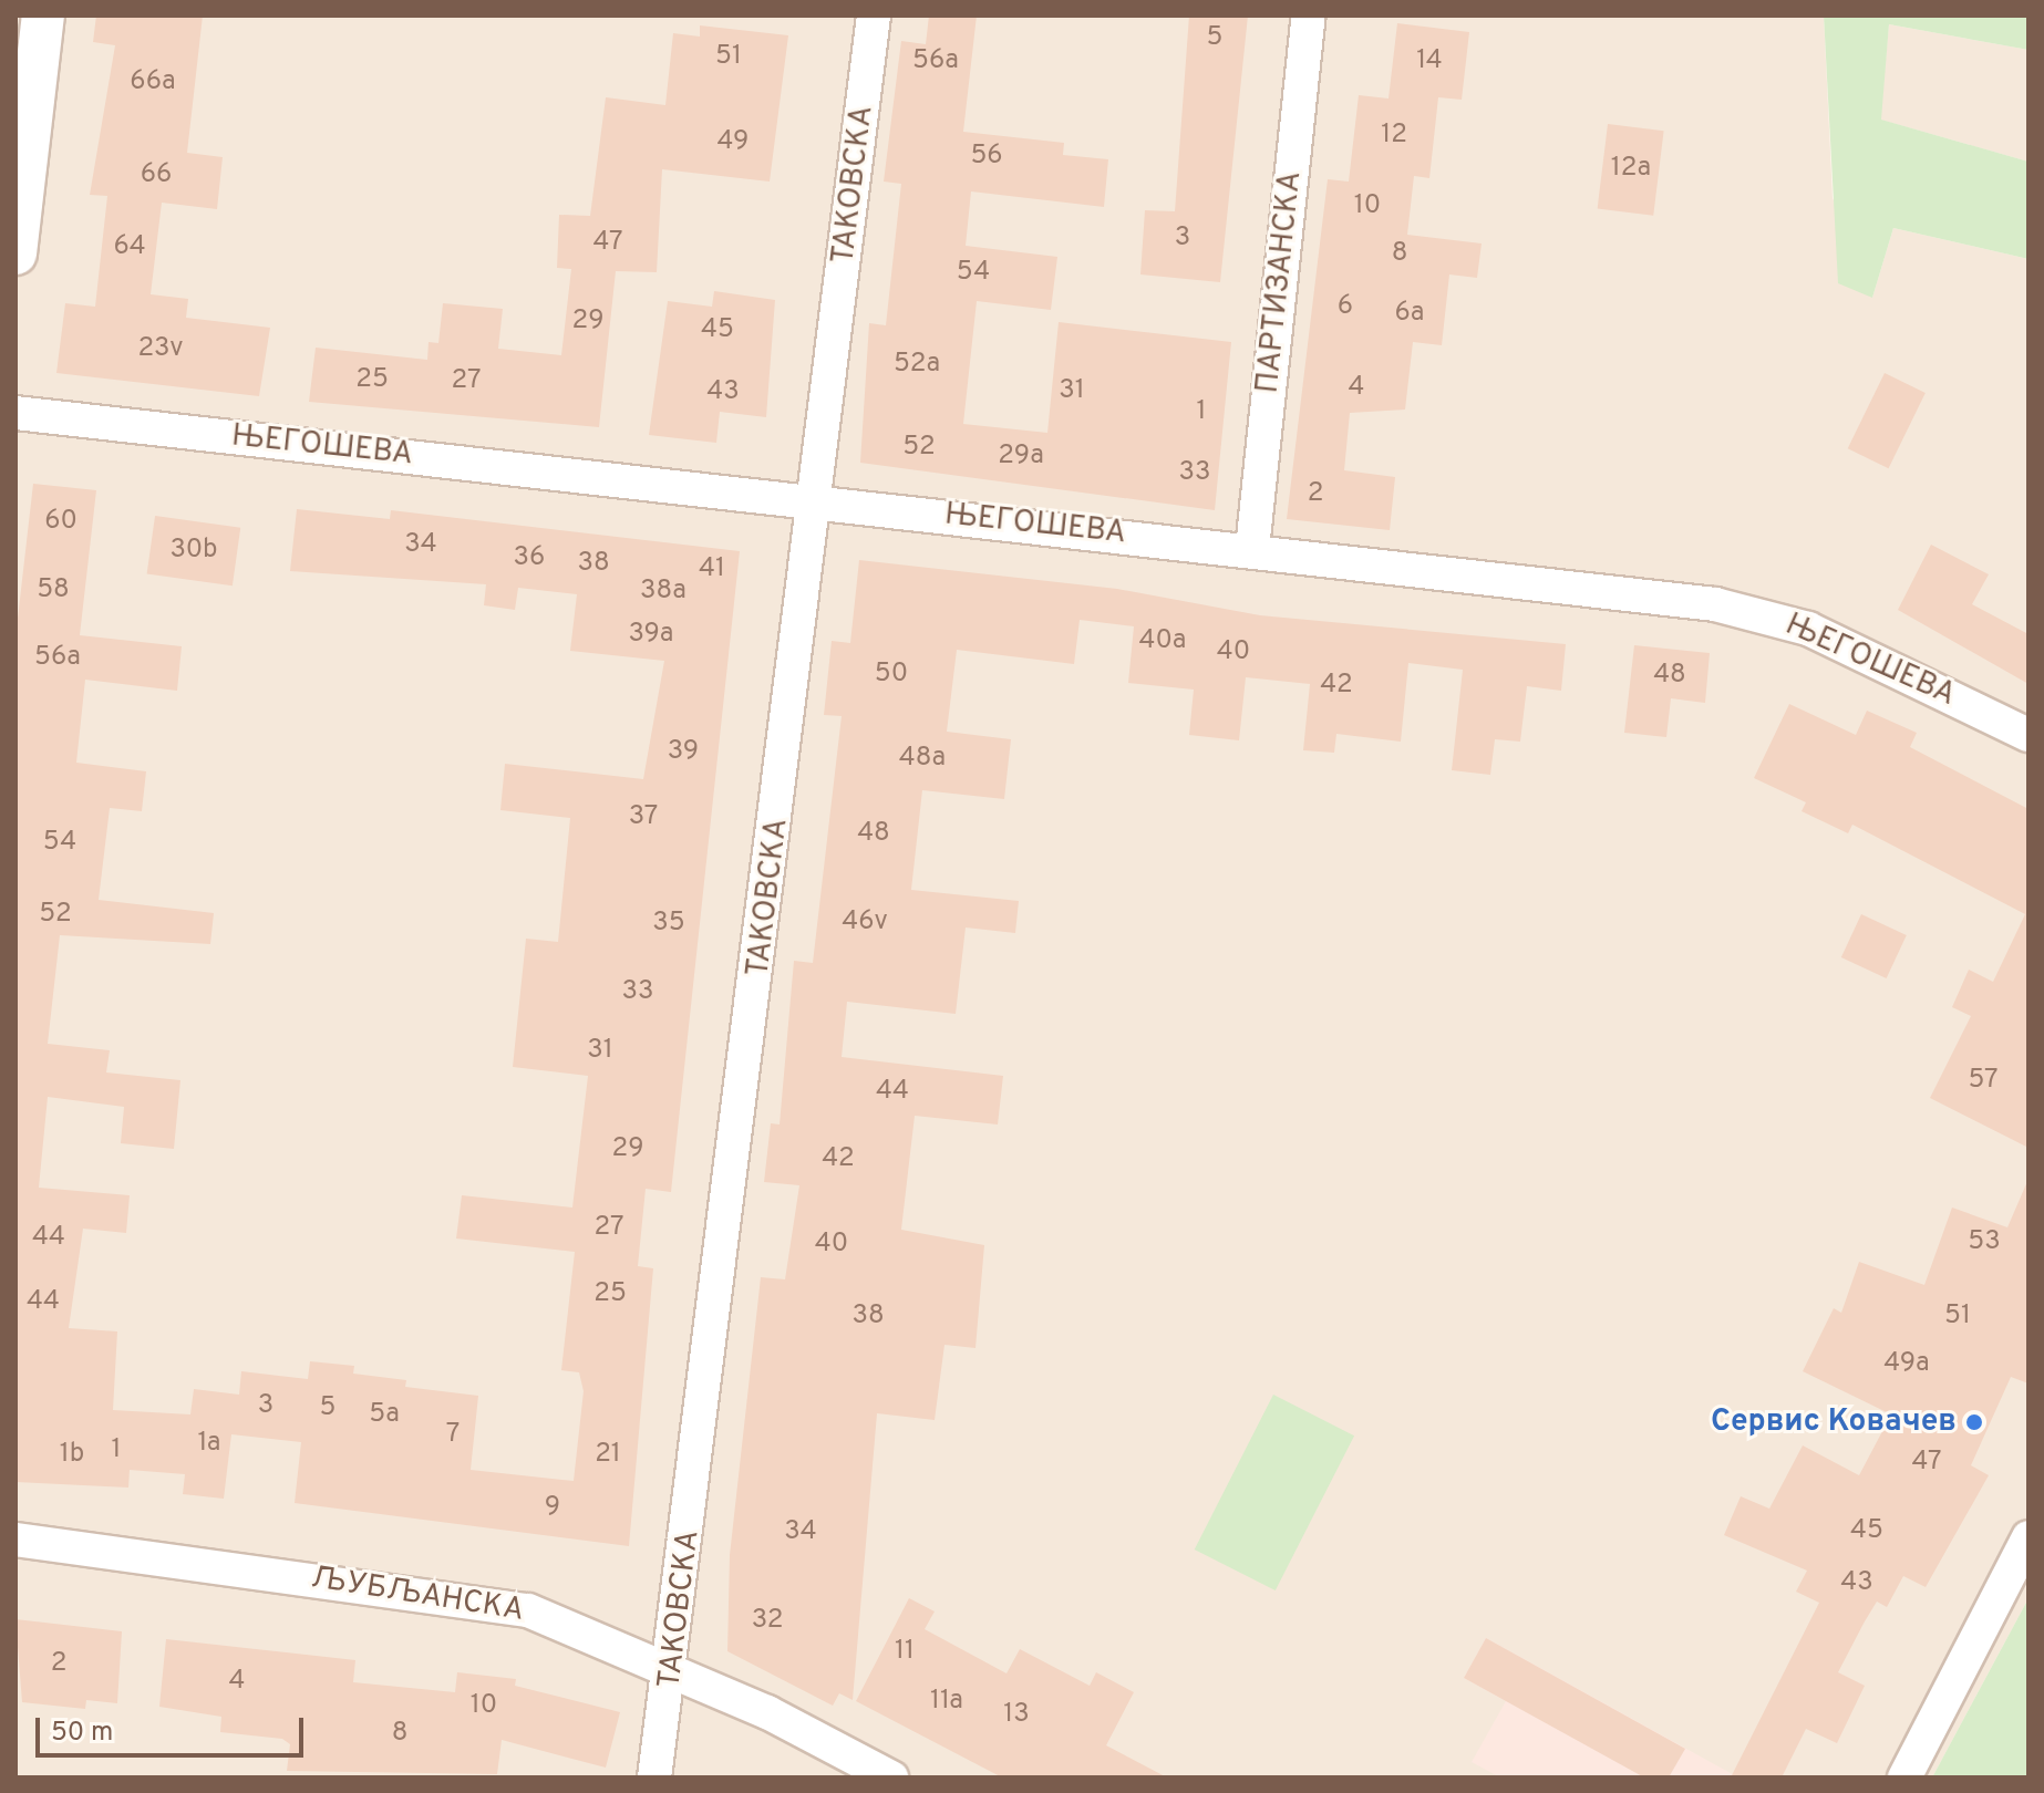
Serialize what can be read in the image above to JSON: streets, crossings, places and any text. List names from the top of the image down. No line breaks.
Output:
{"streets":{"street":["ТАКОВСКА","ПАРТИЗАНСКА","ЊЕГОШЕВА","ЉУБЉАНСКА"]},"crossings":[["ТАКОВСКА","ЊЕГОШЕВА"],["ТАКОВСКА","ЉУБЉАНСКА"],["ПАРТИЗАНСКА","ЊЕГОШЕВА"]],"places":["Сервис Ковачев"],"house_numbers":["5","51","56a","14","66a","12","49","56","12a","66","10","3","47","64","8","54","6","6a","29","45","23v","52a","25","27","4","31","43","1","52","29a","33","2","60","34","30b","36","38","41","58","38a","39a","40a","40","56a","50","48","42","39","48a","37","48","54","52","46v","35","33","31","57","44","29","42","27","44","53","40","25","44","38","51","49a","3","5","5a","7","1a","1","1b","21","47","9","45","34","43","32","11","2","4","11a","10","13","8"],"scale_bar":"50 m"}
